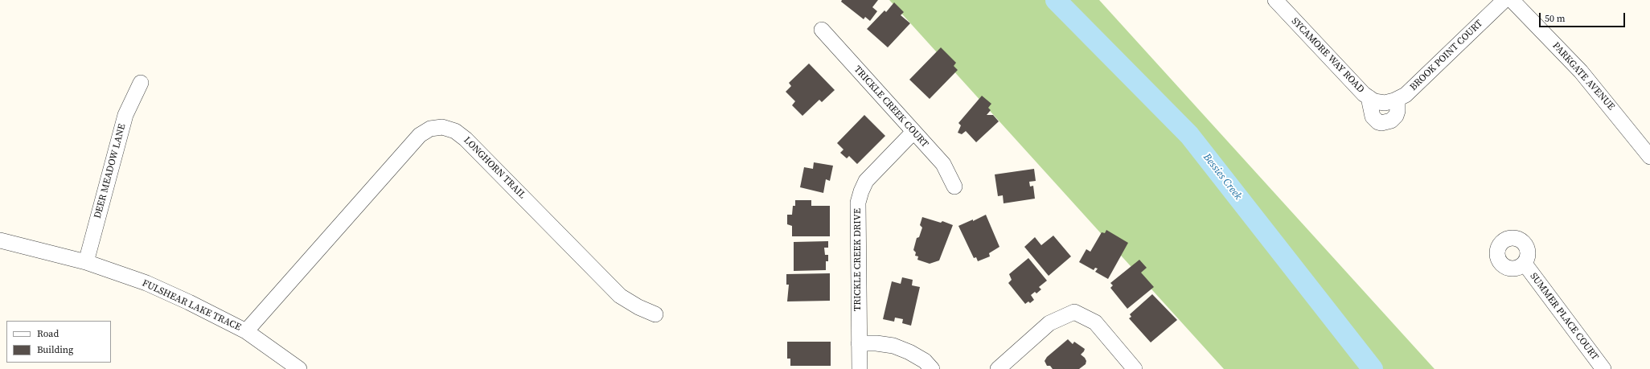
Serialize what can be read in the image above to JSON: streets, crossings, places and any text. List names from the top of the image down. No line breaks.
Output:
{"streets":{"street":["SYCAMORE WAY ROAD","BROOK POINT COURT","PARKGATE AVENUE","TRICKLE CREEK COURT","LONGHORN TRAIL","DEER MEADOW LANE","TRICKLE CREEK DRIVE","FULSHEAR LAKE TRACE","SUMMER PLACE COURT"]},"crossings":[["SYCAMORE WAY ROAD","BROOK POINT COURT"],["TRICKLE CREEK COURT","TRICKLE CREEK DRIVE"],["LONGHORN TRAIL","FULSHEAR LAKE TRACE"],["DEER MEADOW LANE","FULSHEAR LAKE TRACE"]],"water":["Bessies Creek"],"legend":["Road","Building"],"scale_bar":"50 m"}
